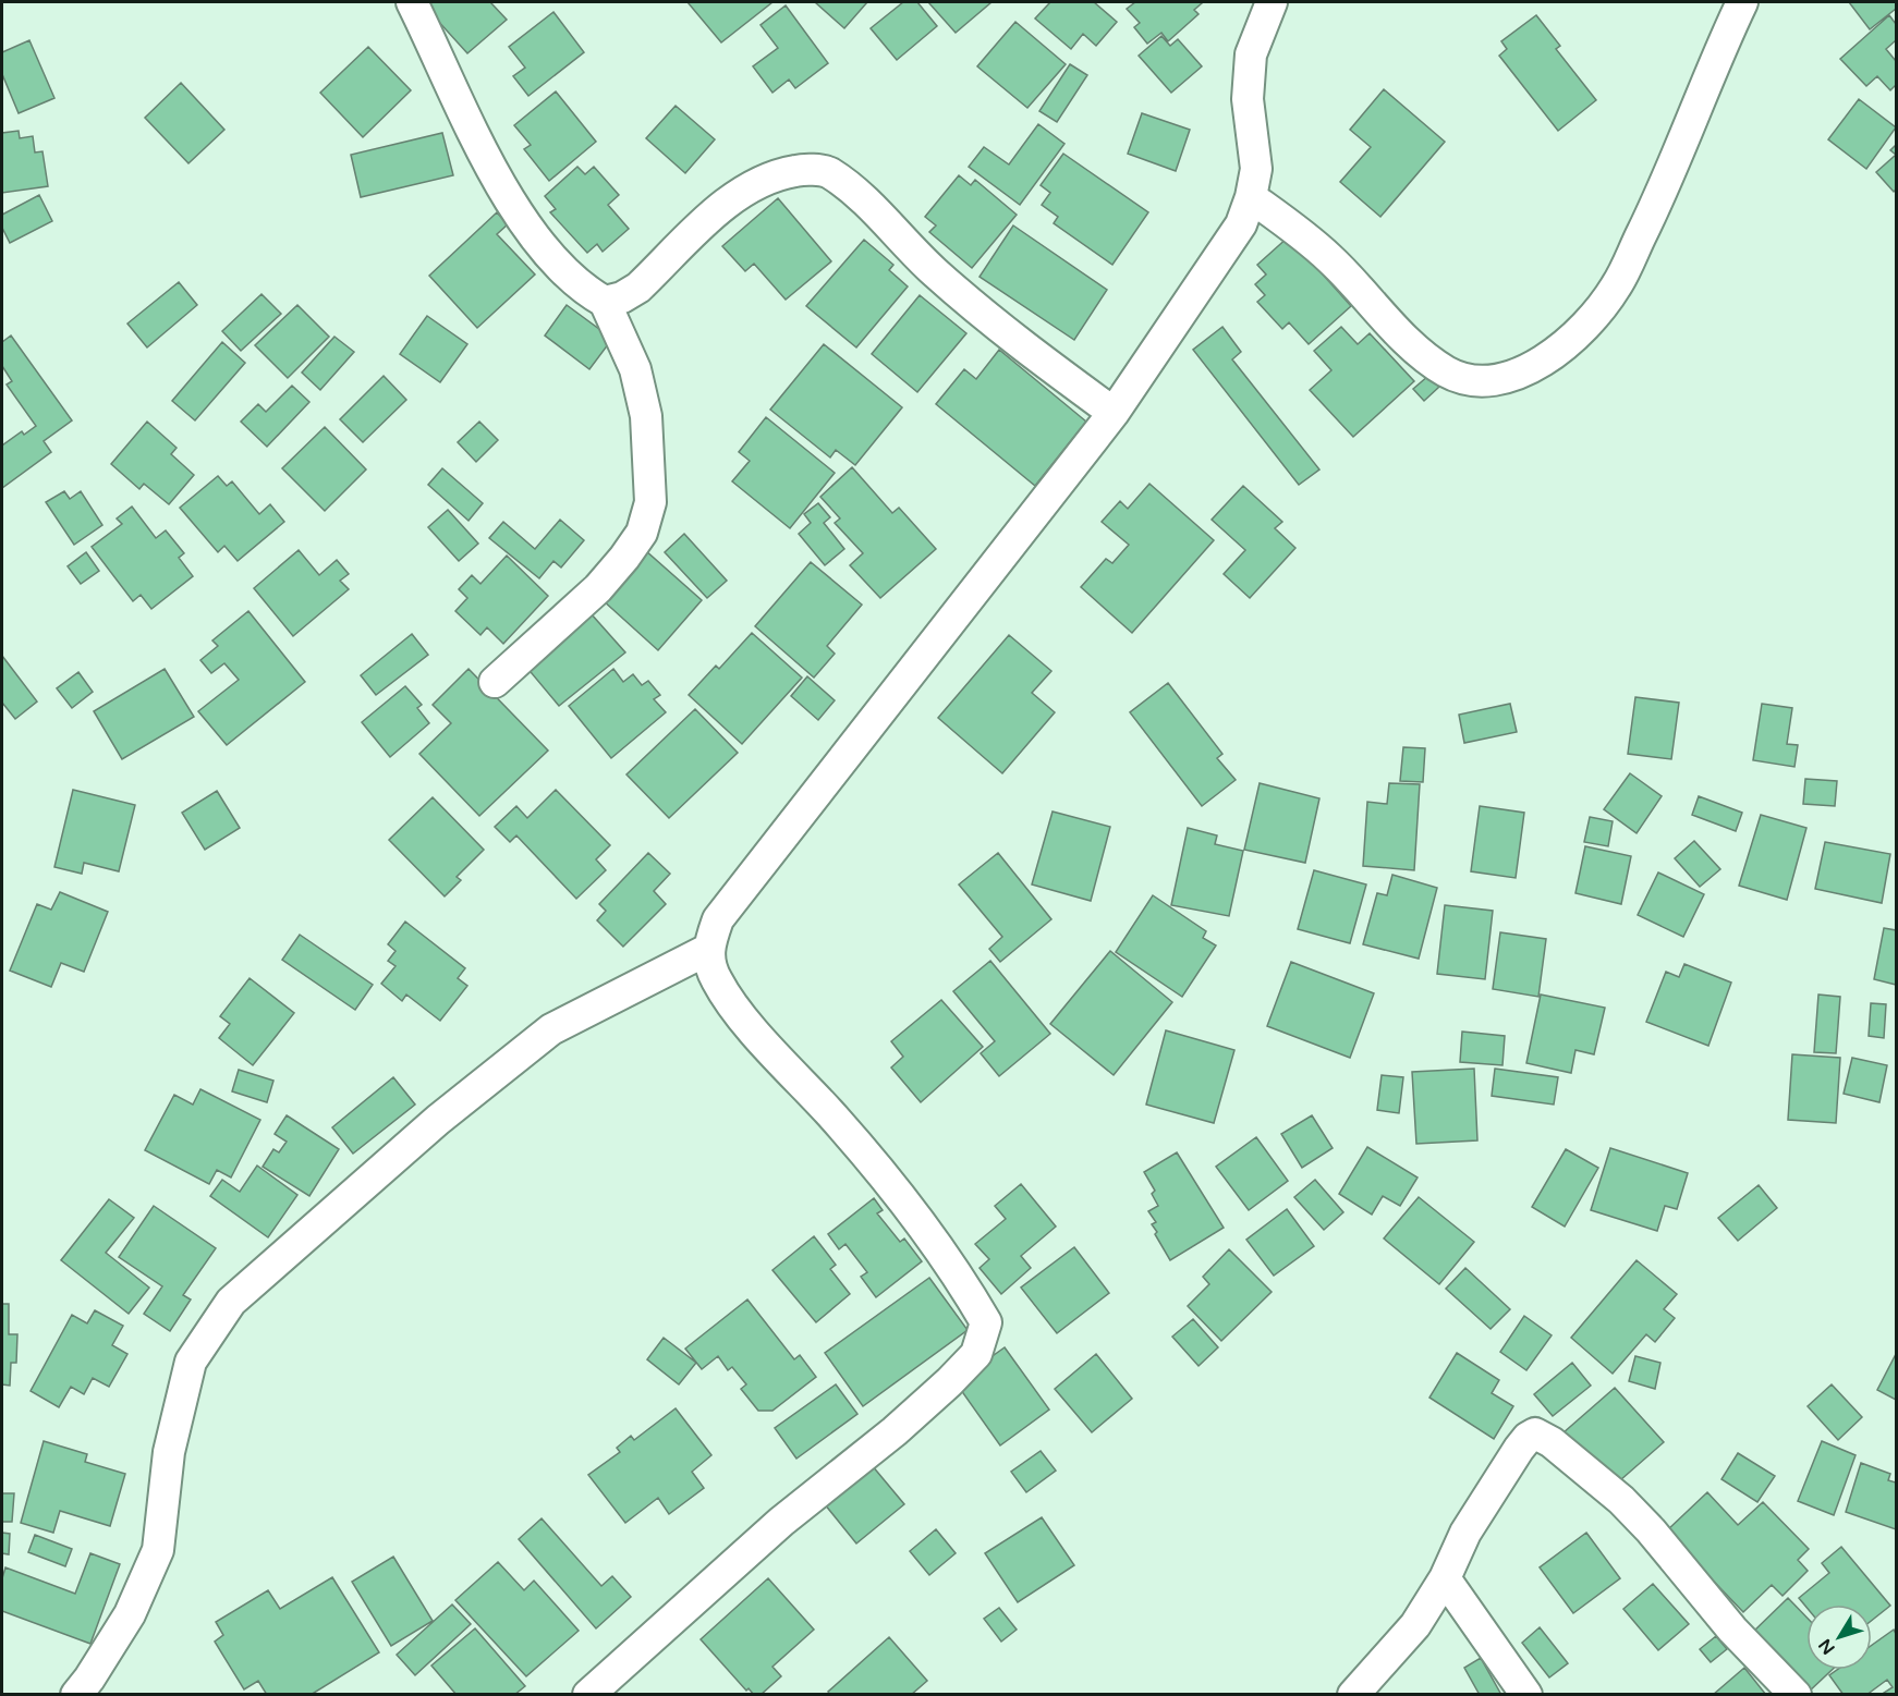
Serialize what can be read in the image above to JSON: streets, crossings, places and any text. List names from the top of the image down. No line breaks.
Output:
{"north":"bottom left"}
